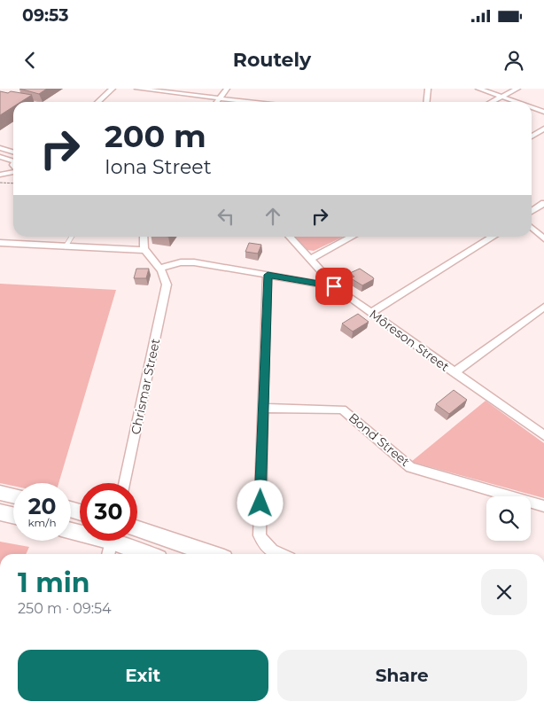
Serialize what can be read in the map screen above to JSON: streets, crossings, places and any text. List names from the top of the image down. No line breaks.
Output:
{"streets":{"street":["Môreson Street","Chrismar Street","Bond Street"]},"page":{"status":"09:53","header":"Routely","turn":["200 m","Iona Street"],"speed":"20 km/h","limit":"30","heading":["1 min","250 m · 09:54"],"buttons":["Exit","Share"]}}
